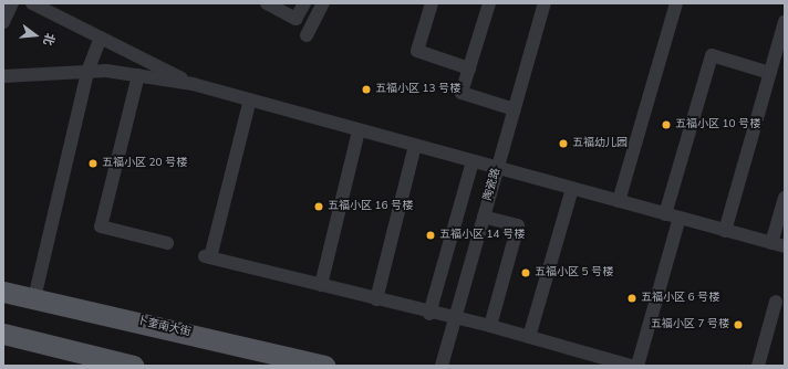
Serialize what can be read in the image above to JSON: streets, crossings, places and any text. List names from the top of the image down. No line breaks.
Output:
{"streets":{"main road":["卜奎南大街"],"street":["陶瓷路"]},"places":["五福小区 13 号楼","五福小区 10 号楼","五福幼儿园","五福小区 20 号楼","五福小区 16 号楼","五福小区 14 号楼","五福小区 5 号楼","五福小区 6 号楼","五福小区 7 号楼"],"north":"right"}
